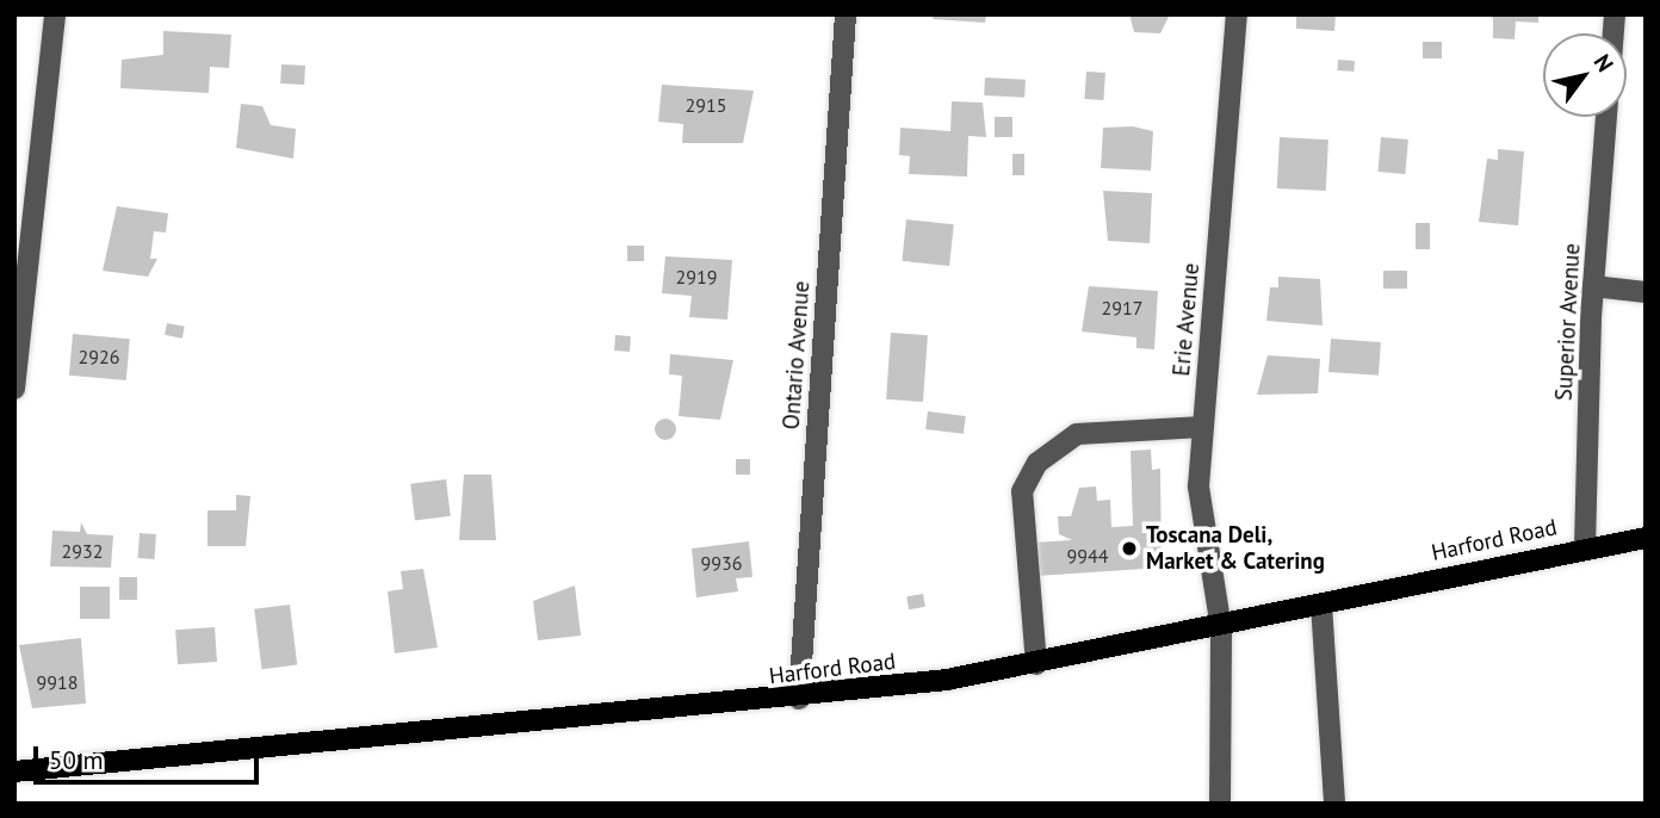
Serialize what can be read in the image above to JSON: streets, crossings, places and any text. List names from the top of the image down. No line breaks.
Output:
{"streets":{"main road":["Harford Road"],"street":["Erie Avenue","Superior Avenue","Ontario Avenue"]},"crossings":[["Erie Avenue","Harford Road"],["Superior Avenue","Harford Road"],["Ontario Avenue","Harford Road"]],"places":["Toscana Deli, Market & Catering"],"house_numbers":["2915","2919","2917","2926","2932","9944","9936","9918"],"scale_bar":"50 m","north":"top right"}
